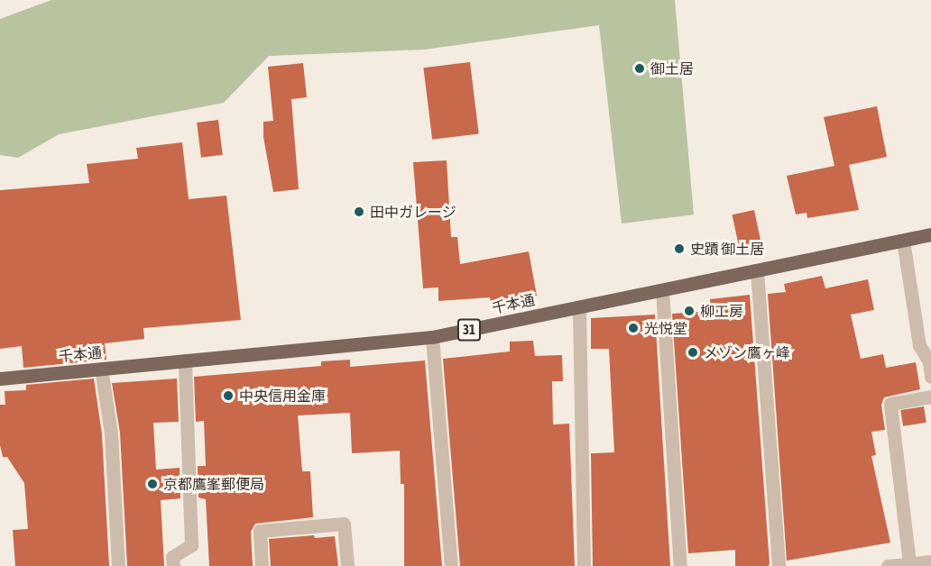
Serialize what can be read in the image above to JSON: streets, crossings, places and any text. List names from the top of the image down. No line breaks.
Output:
{"streets":{"main road":["千本通","31"]},"places":["御土居","田中ガレージ","史蹟 御土居","柳工房","光悦堂","メゾン鷹ヶ峰","中央信用金庫","京都鷹峯郵便局"]}
